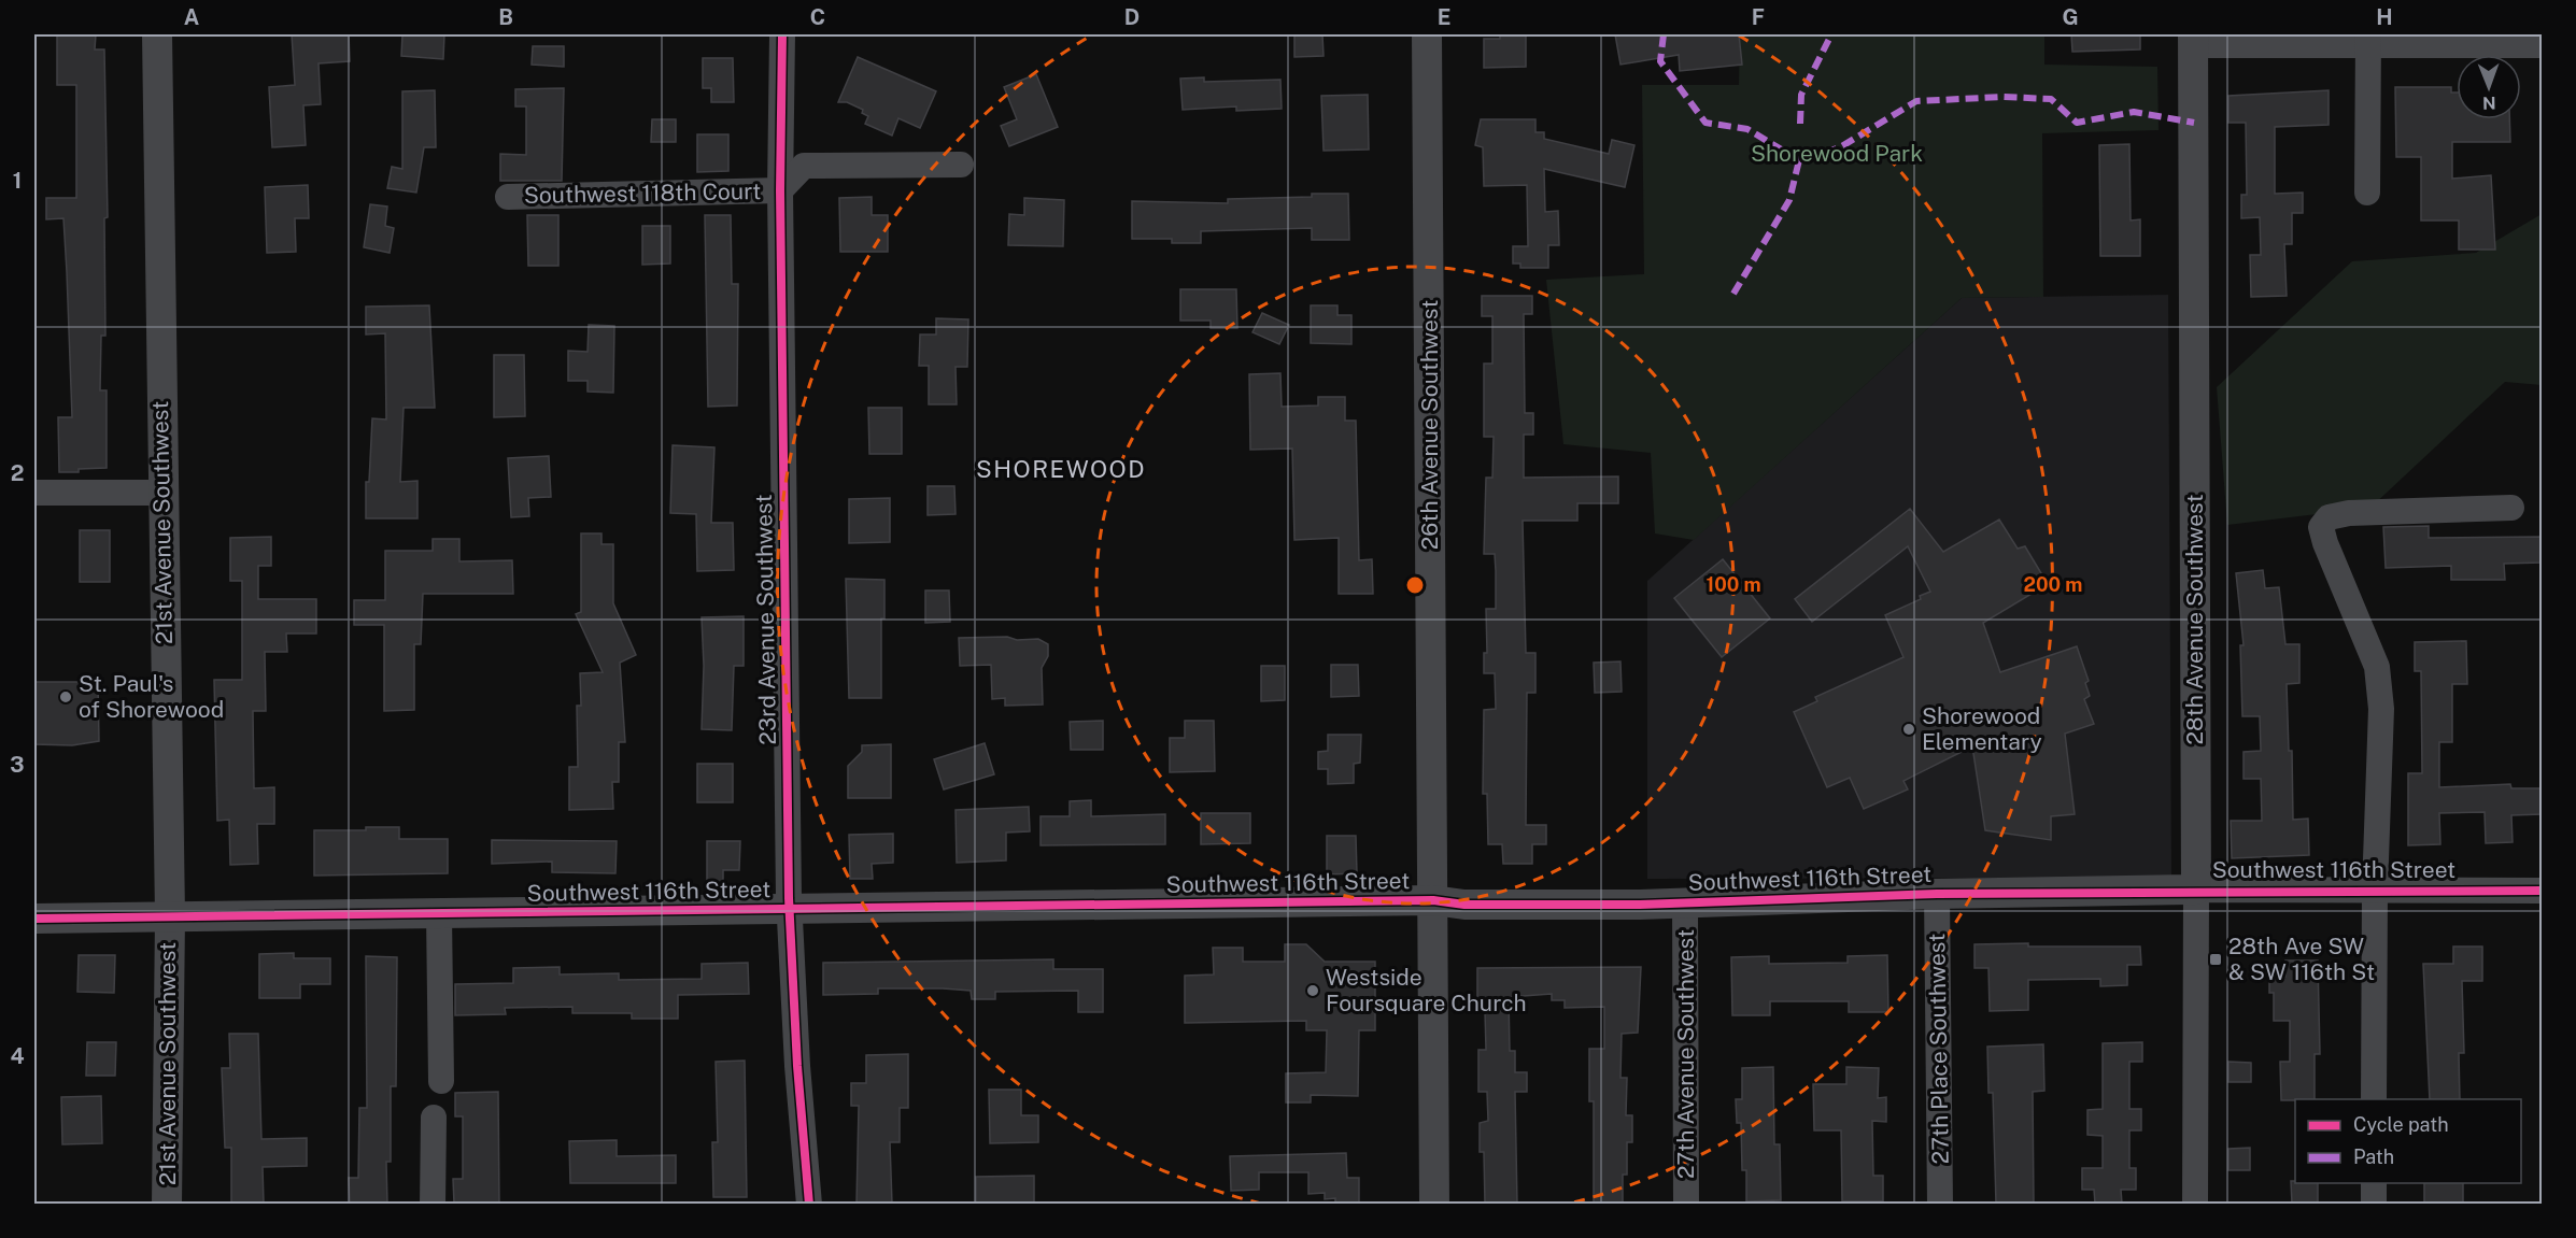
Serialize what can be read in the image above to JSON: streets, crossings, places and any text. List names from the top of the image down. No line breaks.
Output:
{"streets":{"street":["Southwest 118th Court","26th Avenue Southwest","21st Avenue Southwest","23rd Avenue Southwest","28th Avenue Southwest","Southwest 116th Street","27th Place Southwest","27th Avenue Southwest"]},"crossings":[["Southwest 118th Court","23rd Avenue Southwest"],["26th Avenue Southwest","Southwest 116th Street"],["21st Avenue Southwest","Southwest 116th Street"],["23rd Avenue Southwest","Southwest 116th Street"],["28th Avenue Southwest","Southwest 116th Street"],["Southwest 116th Street","27th Place Southwest"],["Southwest 116th Street","27th Avenue Southwest"]],"districts":["SHOREWOOD"],"parks":["Shorewood Park"],"places":{"other":["St. Paul's of Shorewood","Shorewood Elementary","Westside Foursquare Church"],"transit":["28th Ave SW & SW 116th St"]},"legend":["Cycle path","Path"],"north":"bottom","grid":{"columns":["A","B","C","D","E","F","G","H"],"rows":["1","2","3","4"]},"rings":["100 m","200 m"]}
